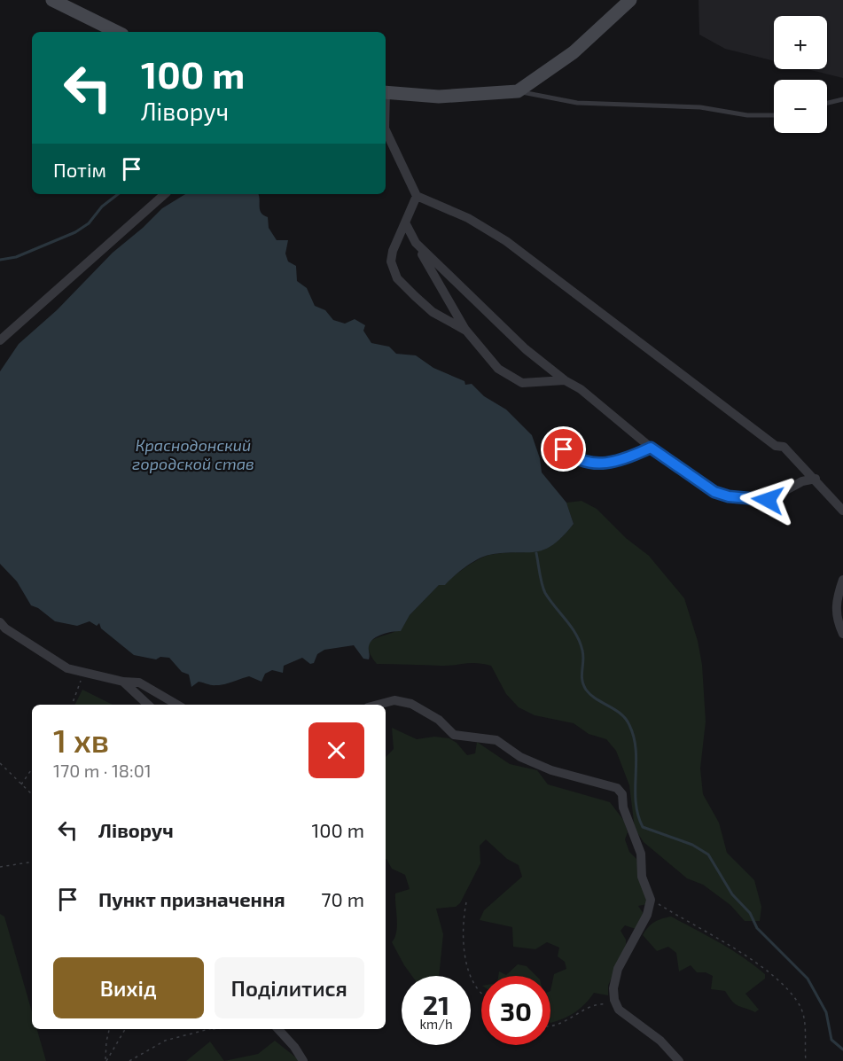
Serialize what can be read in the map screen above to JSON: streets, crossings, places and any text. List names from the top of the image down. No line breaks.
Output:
{"water":["Краснодонский городской став"],"page":{"map_buttons":["+","−"],"turn":["100 m","Ліворуч"],"then":"Потім","heading":["1 хв","170 m · 18:01"],"list":[{"name":"Ліворуч","value":"100 m"},{"name":"Пункт призначення","value":"70 m"}],"buttons":["Вихід","Поділитися"],"speed":"21 km/h","limit":"30"}}
